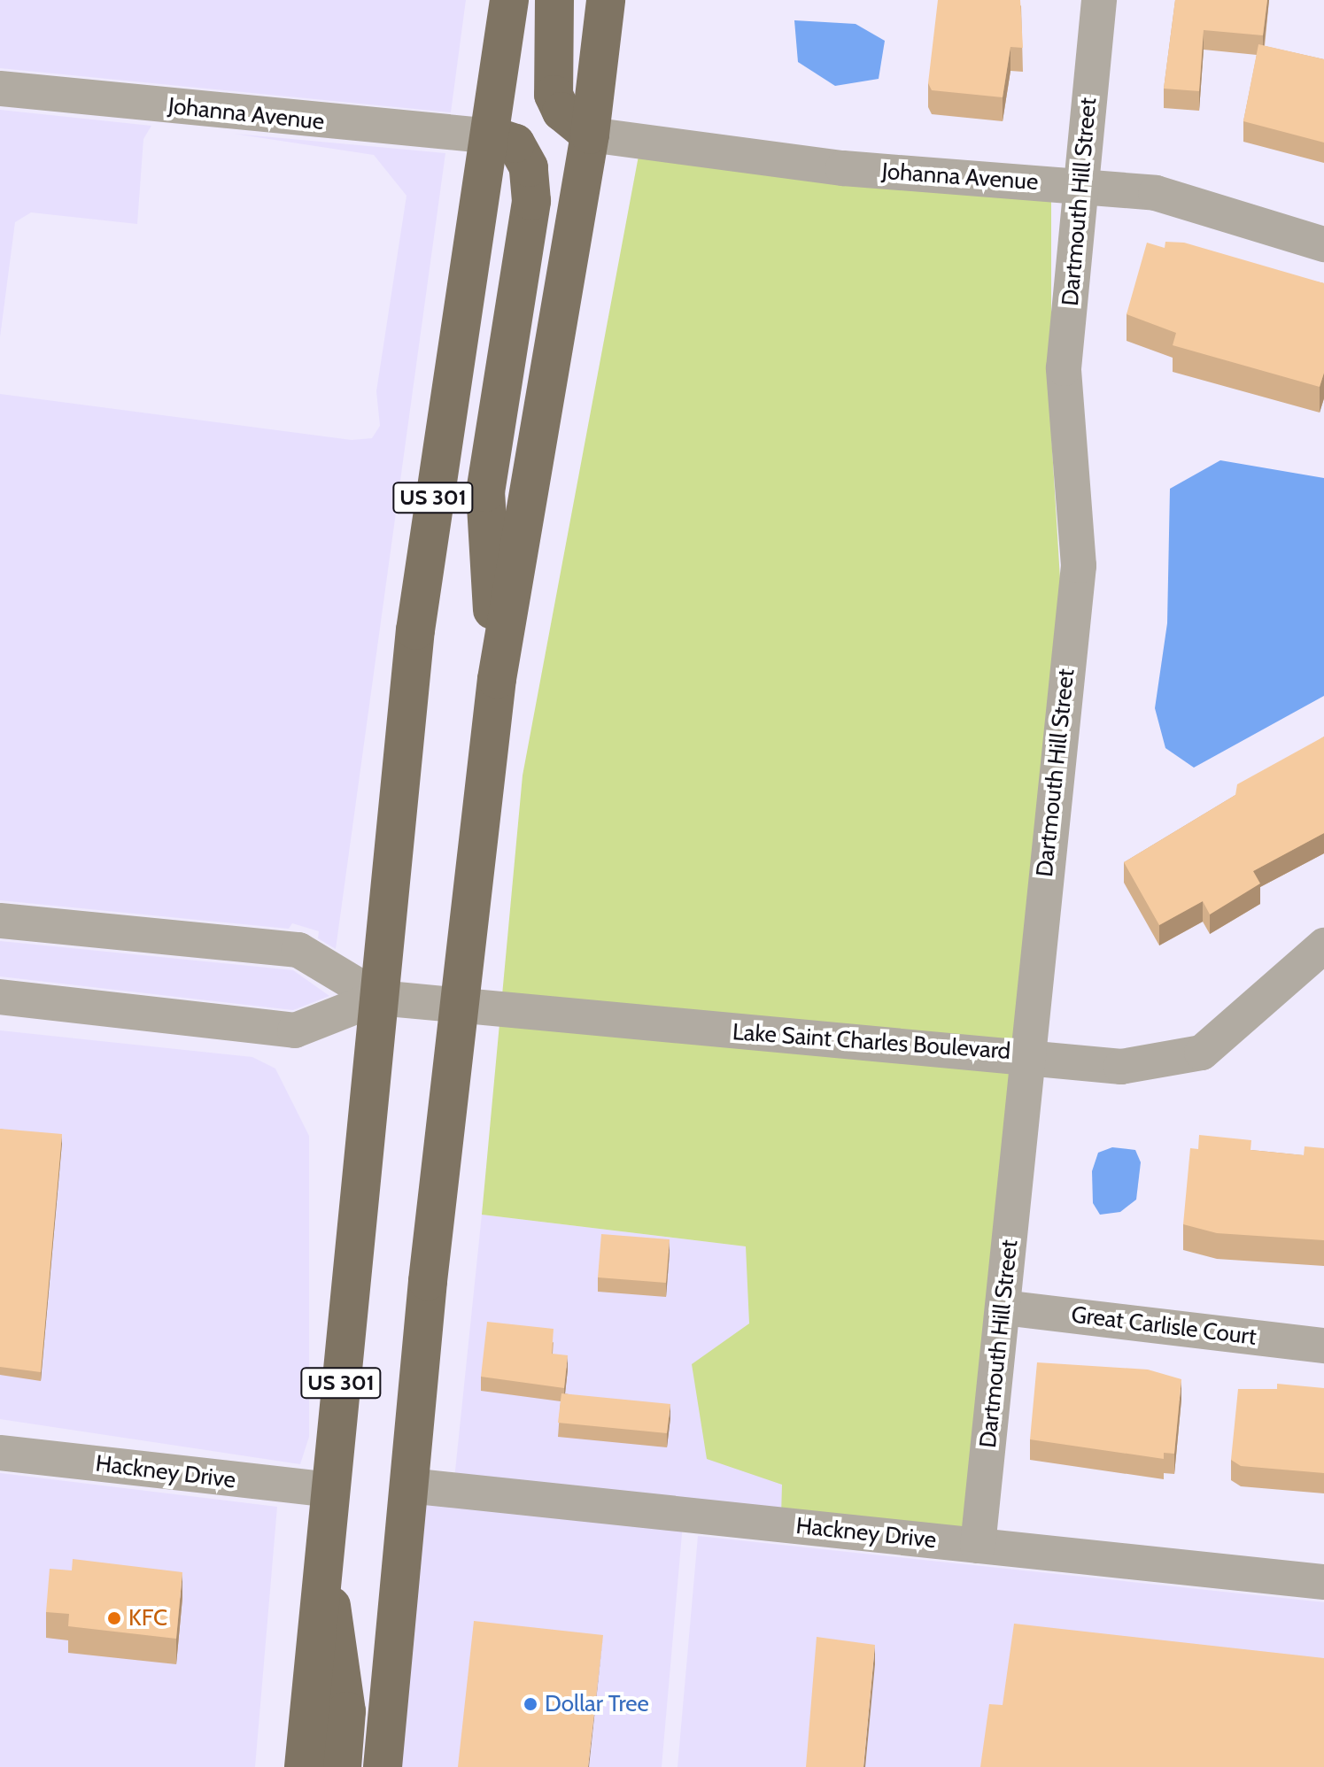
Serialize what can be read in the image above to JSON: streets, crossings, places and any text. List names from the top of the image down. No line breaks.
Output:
{"streets":{"main road":["US 301"],"street":["Johanna Avenue","Dartmouth Hill Street","Lake Saint Charles Boulevard","Great Carlisle Court","Hackney Drive"]},"crossings":[["Johanna Avenue","Dartmouth Hill Street"],["Johanna Avenue","US 301"],["Dartmouth Hill Street","Lake Saint Charles Boulevard"],["Dartmouth Hill Street","Great Carlisle Court"],["Dartmouth Hill Street","Hackney Drive"],["US 301","Lake Saint Charles Boulevard"],["US 301","Hackney Drive"]],"places":["KFC","Dollar Tree"]}
